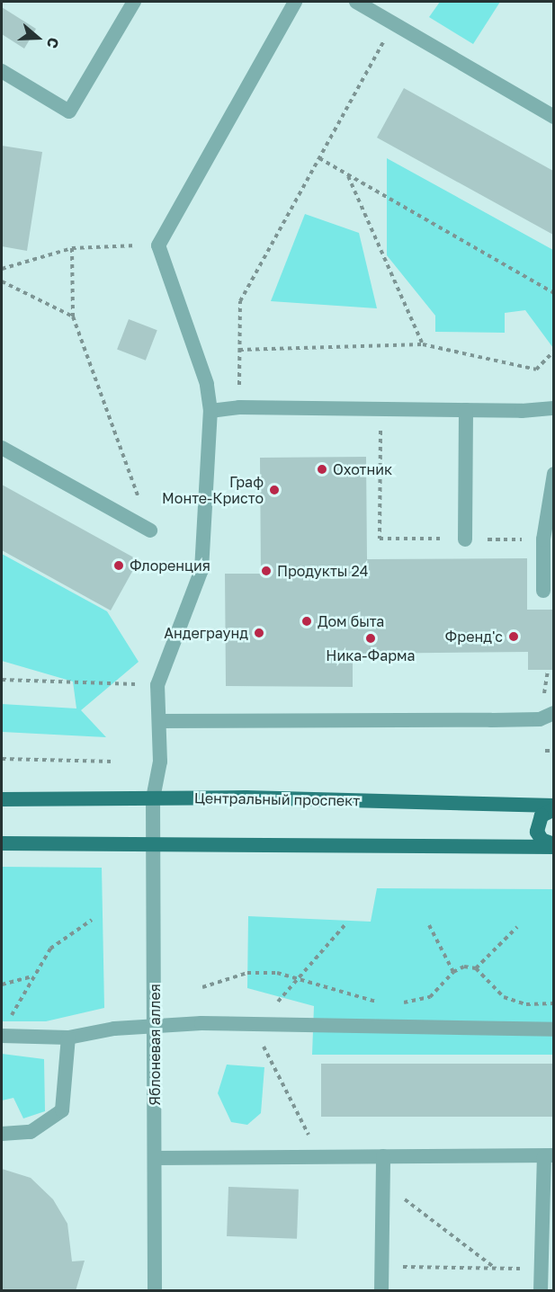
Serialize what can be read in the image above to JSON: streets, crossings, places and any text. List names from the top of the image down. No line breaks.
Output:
{"streets":{"main road":["Центральный проспект"],"street":["Яблоневая аллея"]},"crossings":[["Центральный проспект","Яблоневая аллея"]],"places":["Охотник","Граф Монте-Кристо","Флоренция","Продукты 24","Дом быта","Андеграунд","Френд'с","Ника-Фарма"],"north":"right"}
